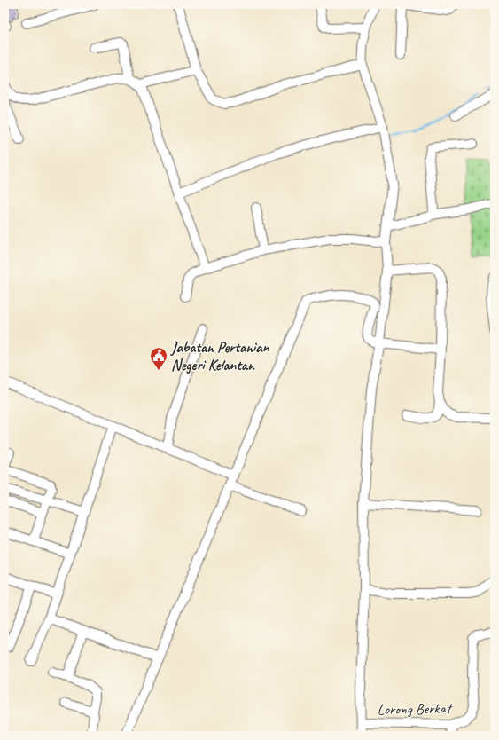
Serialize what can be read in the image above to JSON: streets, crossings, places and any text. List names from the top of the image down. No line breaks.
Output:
{"streets":{"street":["Lorong Berkat"]},"places":{"public building":["Jabatan Pertanian Negeri Kelantan"]}}
